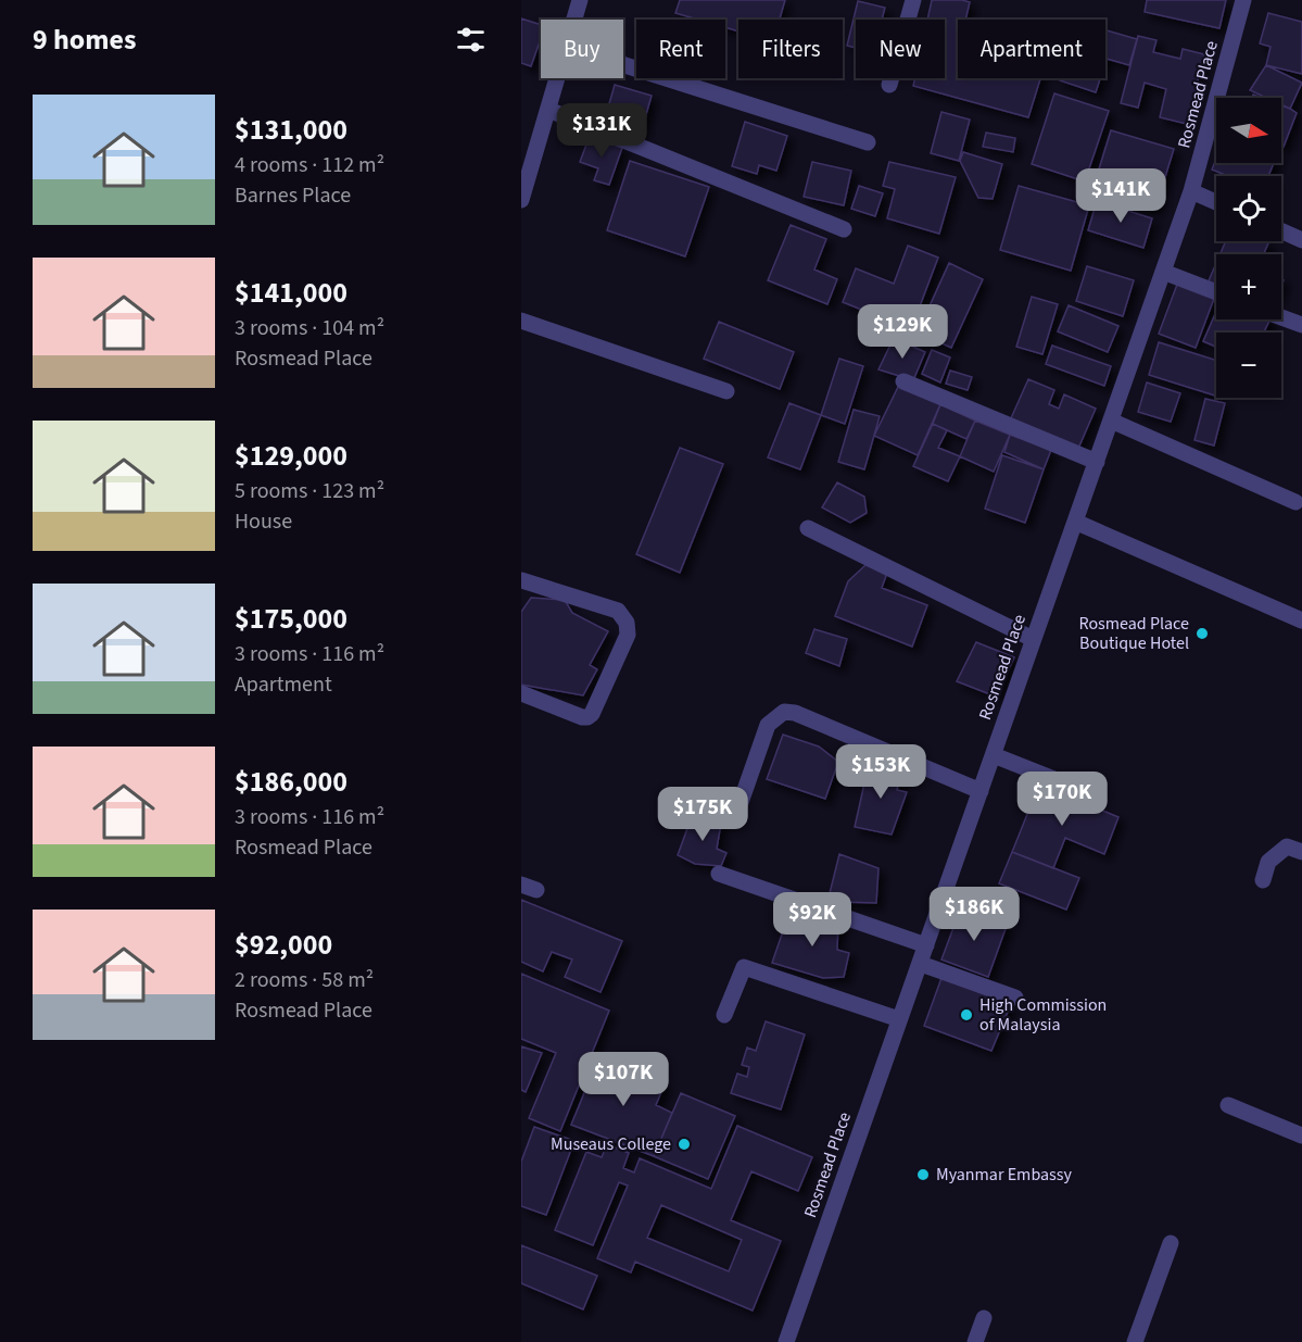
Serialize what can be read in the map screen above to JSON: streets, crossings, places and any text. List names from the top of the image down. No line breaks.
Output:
{"streets":{"street":["Rosmead Place"]},"places":["Rosmead Place Boutique Hotel","High Commission of Malaysia","Museaus College","Myanmar Embassy"],"north":"right","page":{"heading":"9 homes","chip":["Buy","Rent","Filters","New","Apartment"],"list":[{"name":"$131,000","note":"4 rooms · 112 m² · Barnes Place"},{"name":"$141,000","note":"3 rooms · 104 m² · Rosmead Place"},{"name":"$129,000","note":"5 rooms · 123 m² · House"},{"name":"$175,000","note":"3 rooms · 116 m² · Apartment"},{"name":"$186,000","note":"3 rooms · 116 m² · Rosmead Place"},{"name":"$92,000","note":"2 rooms · 58 m² · Rosmead Place"}],"map_buttons":["+","−"],"price":["$131K","$141K","$129K","$153K","$170K","$175K","$186K","$92K","$107K"]}}
